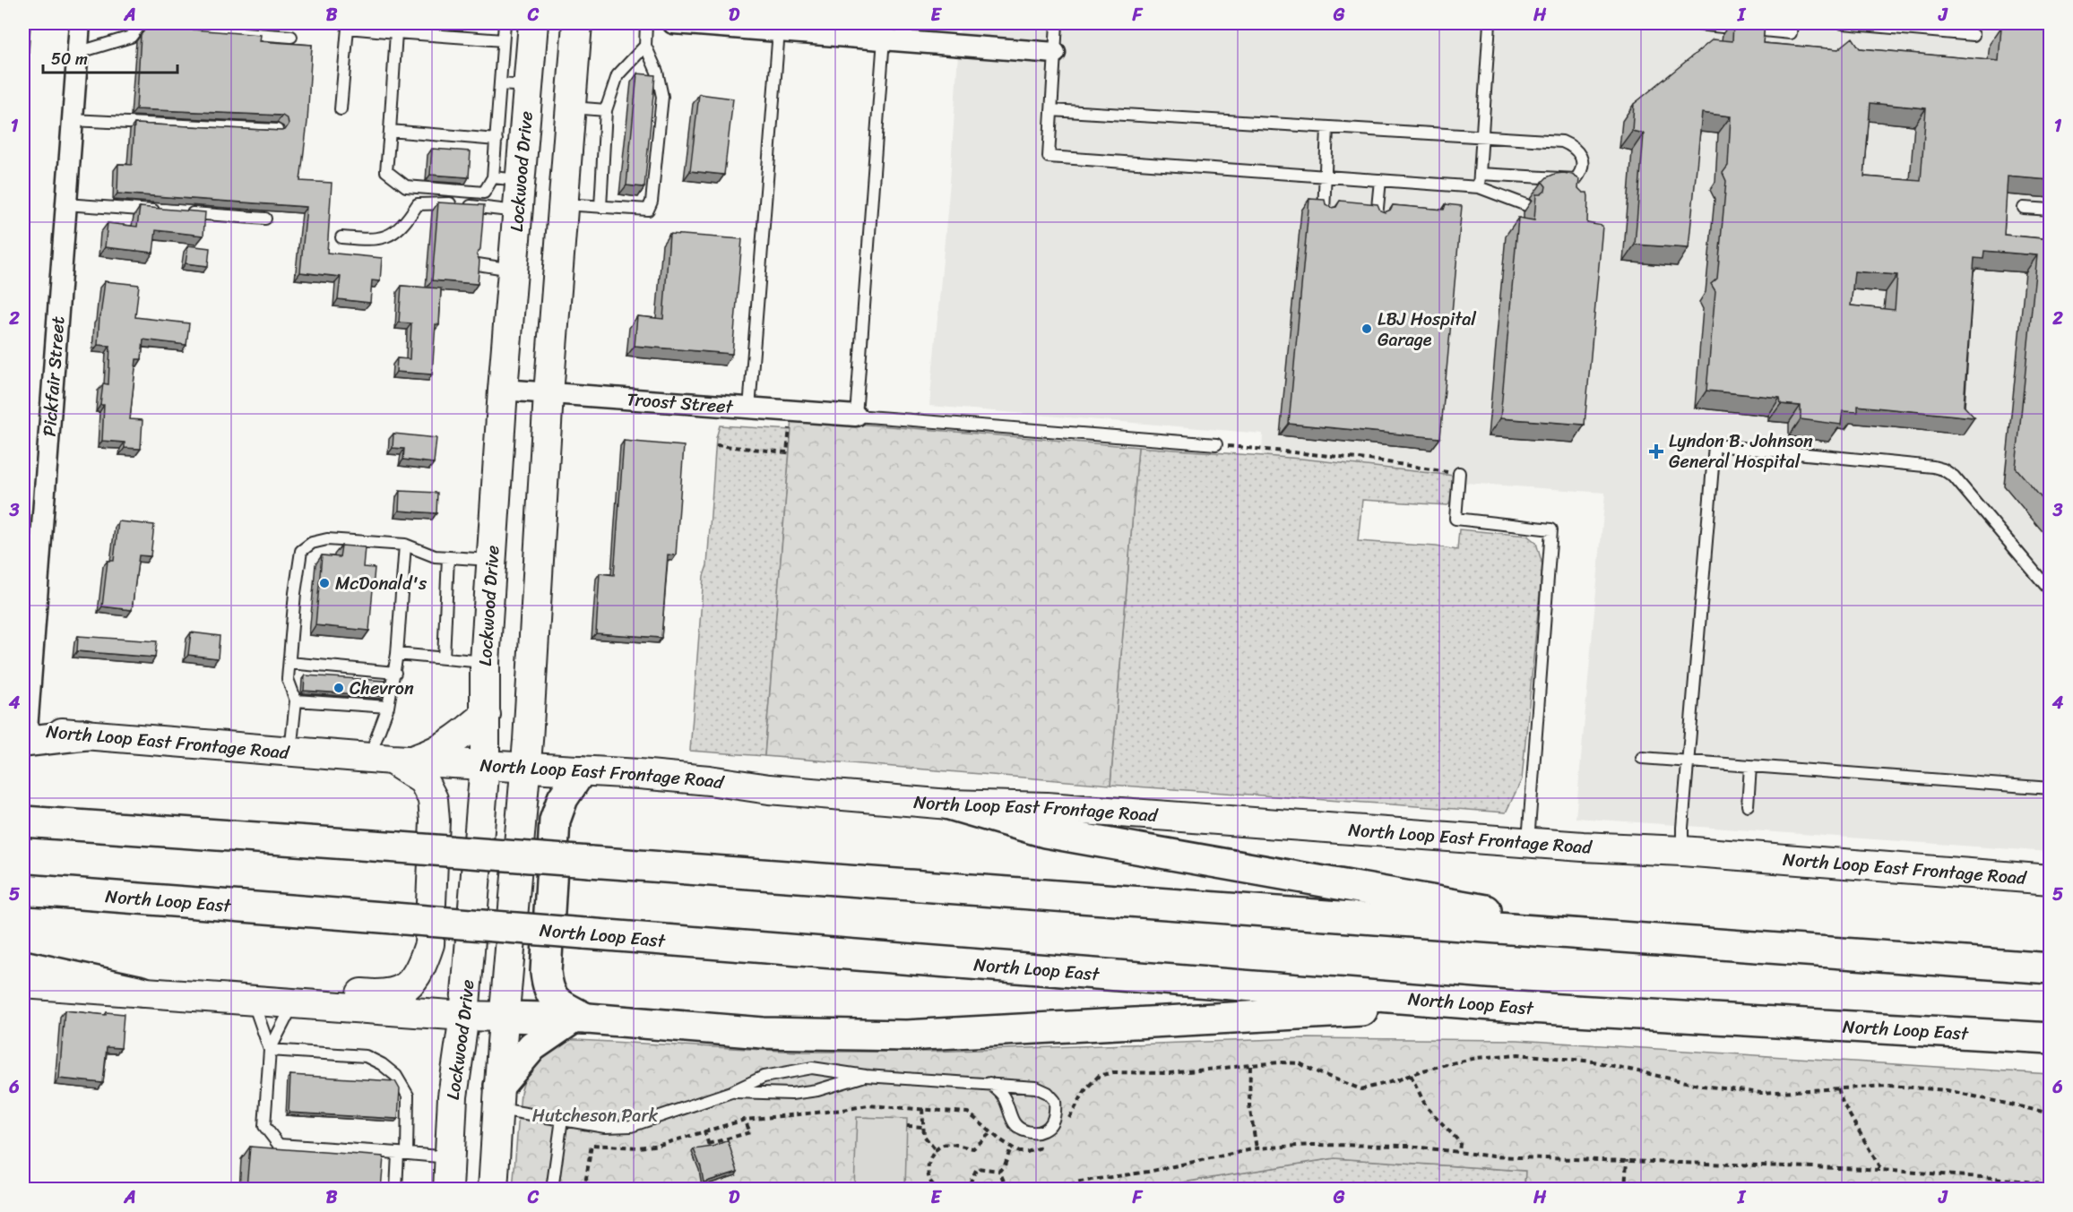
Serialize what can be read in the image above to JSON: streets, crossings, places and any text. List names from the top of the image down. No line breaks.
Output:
{"streets":{"highway":["North Loop East"],"main road":["Lockwood Drive","North Loop East Frontage Road"],"street":["Pickfair Street","Troost Street"]},"crossings":[["Lockwood Drive","Troost Street"],["Lockwood Drive","North Loop East Frontage Road"]],"parks":["Hutcheson Park"],"places":{"other":["LBJ Hospital Garage","McDonald's","Chevron"],"health":["Lyndon B. Johnson General Hospital"]},"scale_bar":"50 m","grid":{"columns":["A","B","C","D","E","F","G","H","I","J"],"rows":["1","2","3","4","5","6"]}}
